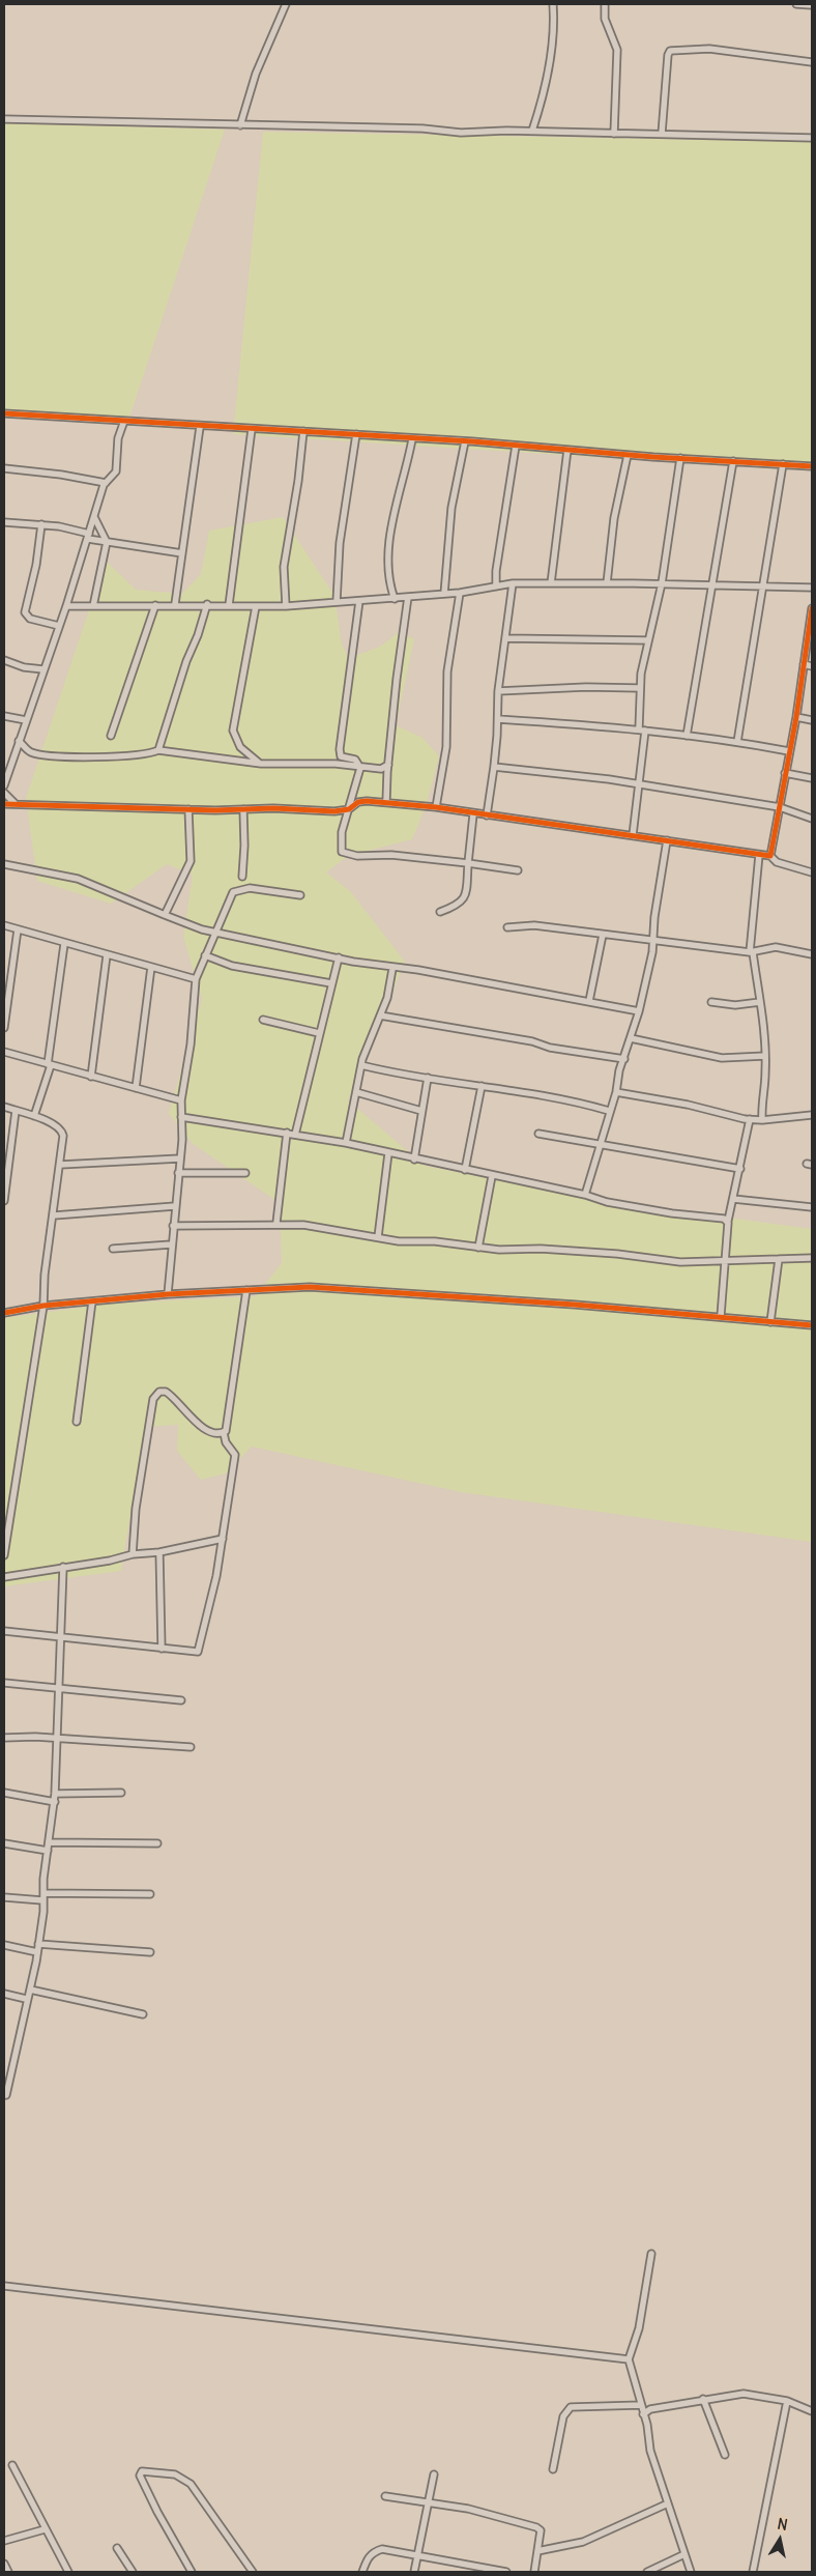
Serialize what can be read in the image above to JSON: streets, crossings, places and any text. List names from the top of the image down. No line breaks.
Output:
{"north":"top"}
